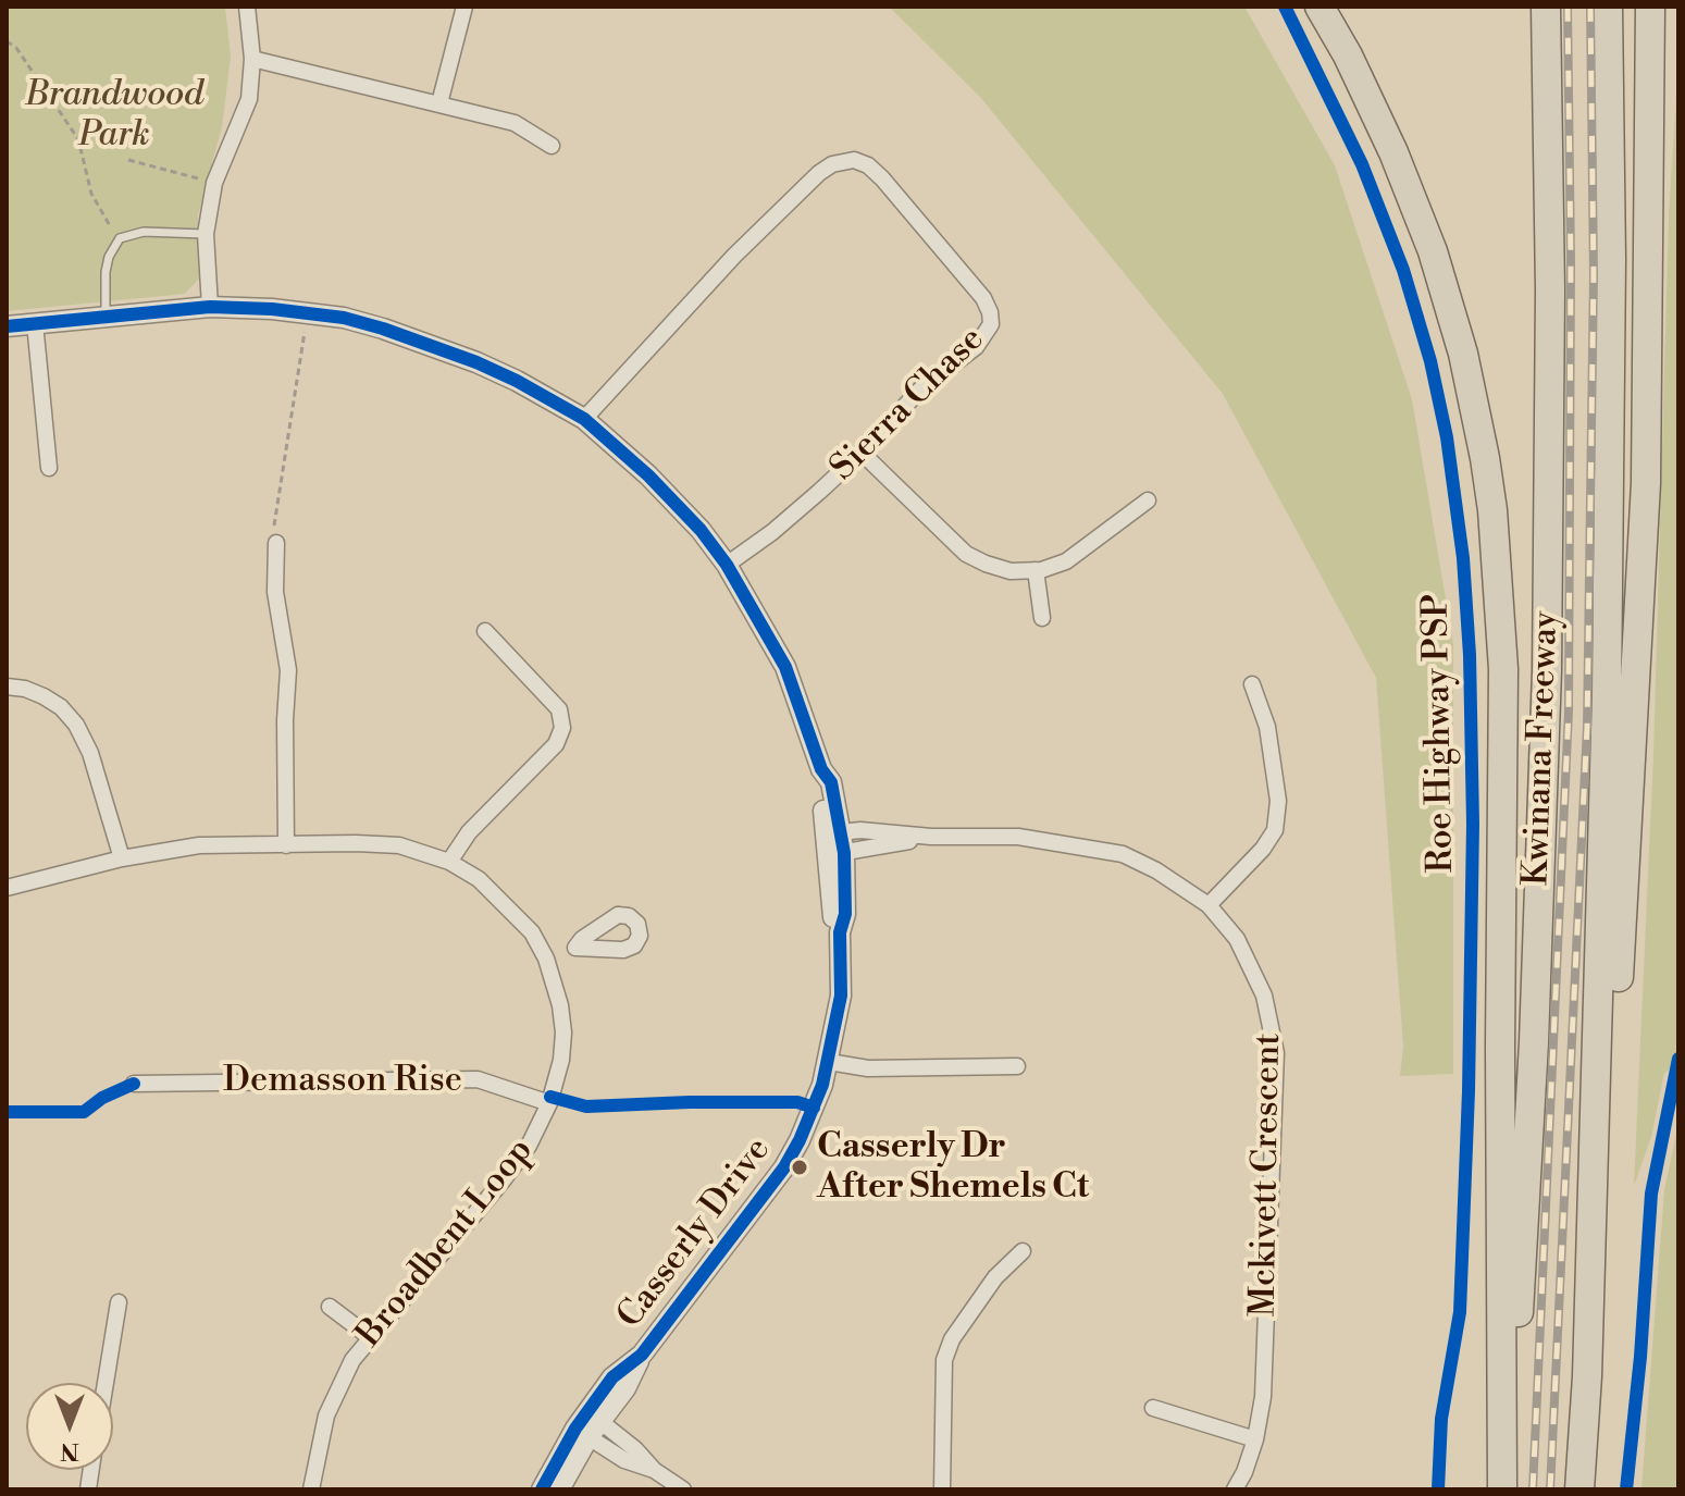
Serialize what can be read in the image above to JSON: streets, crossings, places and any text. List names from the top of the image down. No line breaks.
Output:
{"streets":{"highway":["Kwinana Freeway"],"street":["Sierra Chase","Demasson Rise","Mckivett Crescent","Casserly Drive","Broadbent Loop"],"cycle path":["Roe Highway PSP"]},"crossings":[["Sierra Chase","Casserly Drive"],["Demasson Rise","Broadbent Loop"],["Mckivett Crescent","Casserly Drive"]],"parks":["Brandwood Park"],"places":["Casserly Dr After Shemels Ct"],"north":"bottom"}
